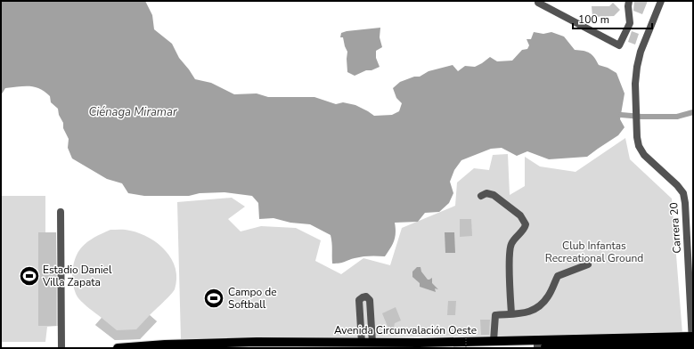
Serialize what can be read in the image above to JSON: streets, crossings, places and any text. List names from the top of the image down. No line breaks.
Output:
{"streets":{"main road":["Avenida Circunvalación Oeste"],"street":["Carrera 20"]},"crossings":[["Carrera 20","Avenida Circunvalación Oeste"]],"water":["Ciénaga Miramar"],"parks":["Club Infantas Recreational Ground"],"places":{"sports":["Estadio Daniel Villa Zapata","Campo de Softball"]},"scale_bar":"100 m"}
